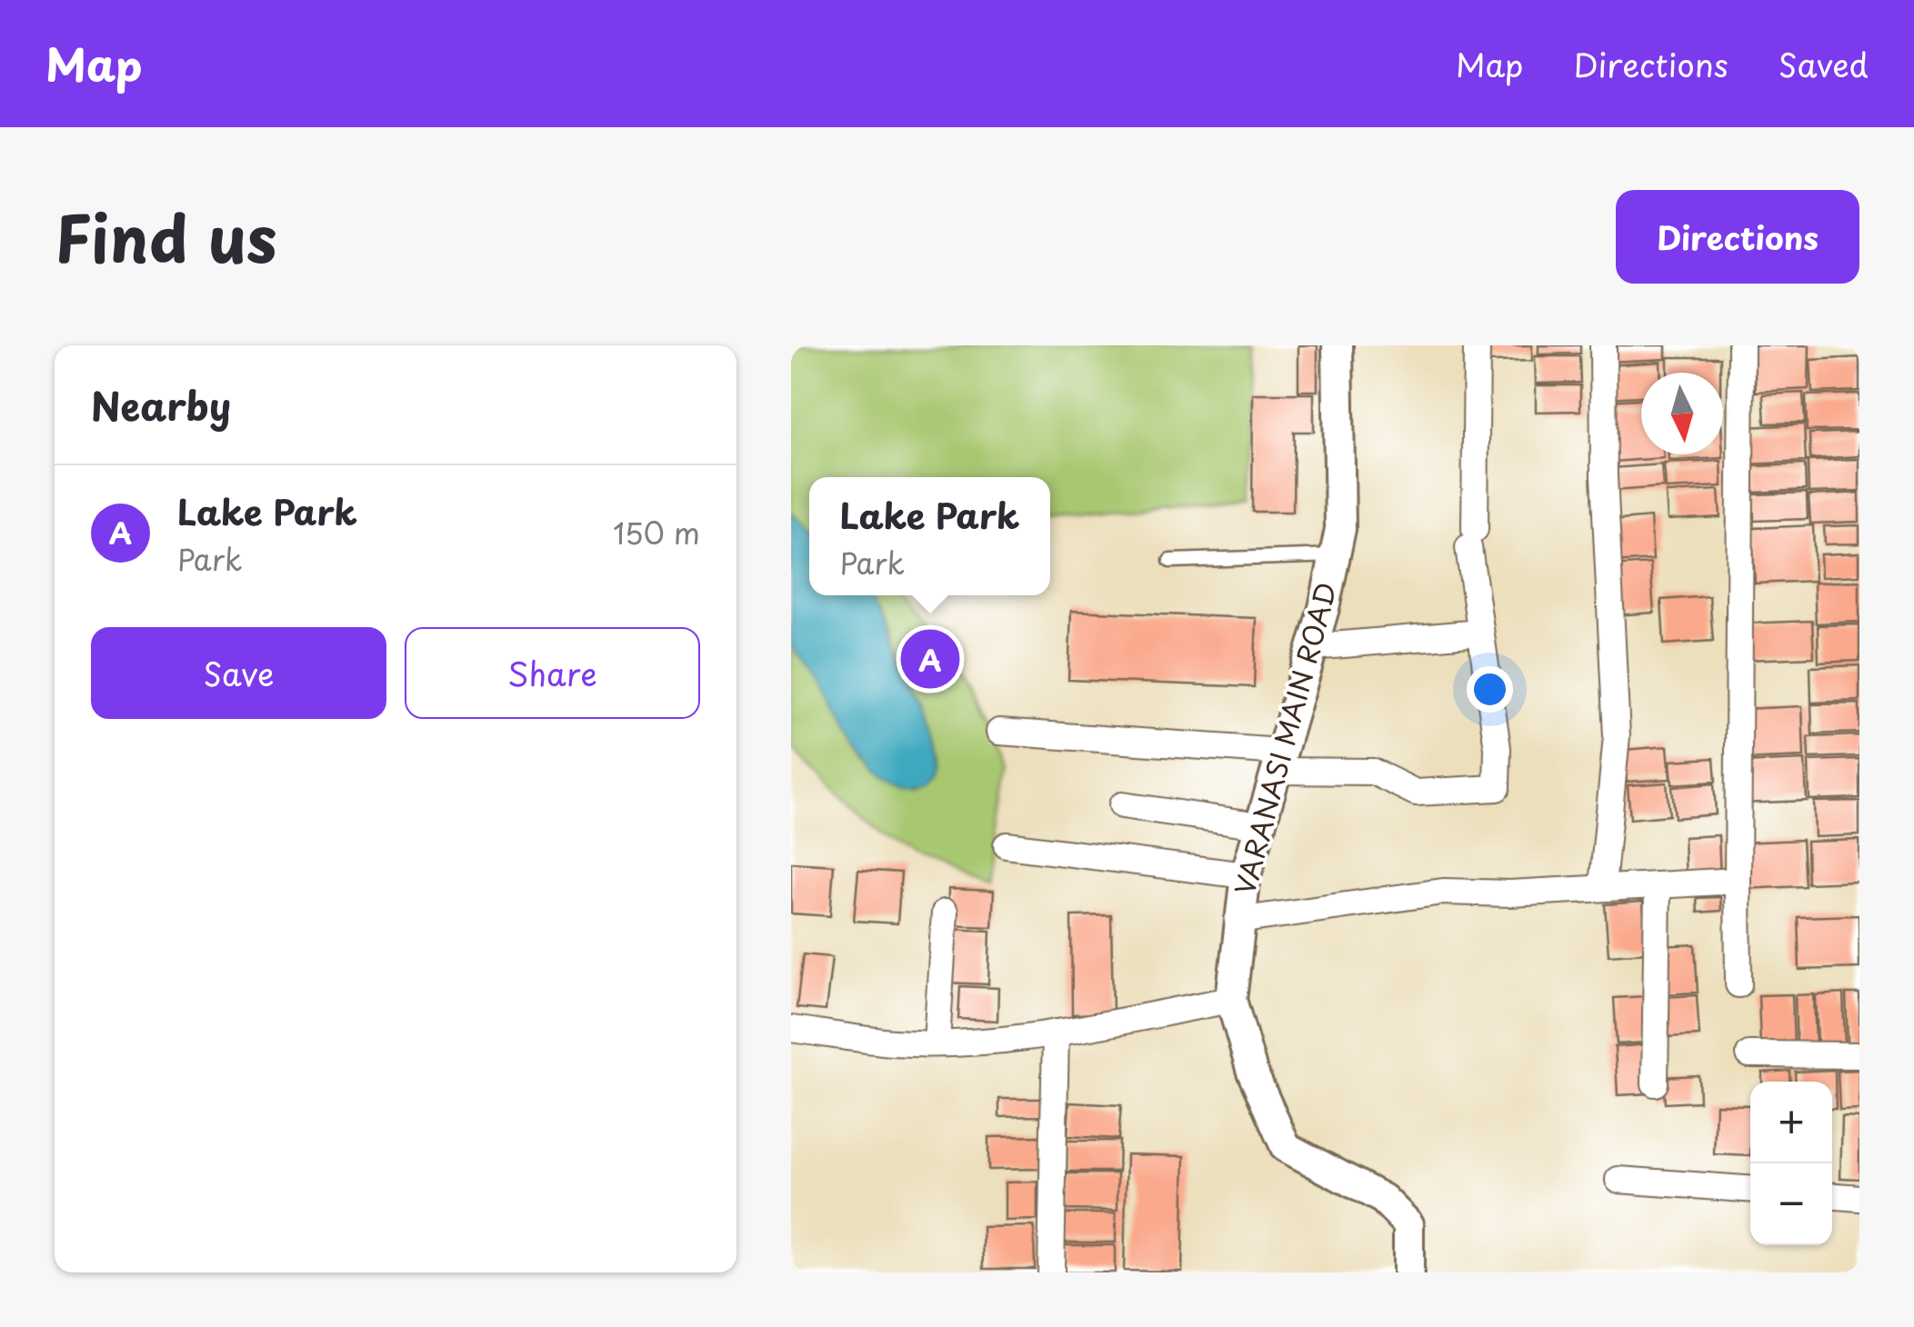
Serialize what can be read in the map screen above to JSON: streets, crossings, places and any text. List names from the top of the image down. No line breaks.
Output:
{"streets":{"street":["VARANASI MAIN ROAD"]},"north":"bottom","page":{"header":"Map","nav":["Map","Directions","Saved"],"title":"Find us","buttons":["Directions",["Save","Share"]],"heading":"Nearby","list":[{"mark":"A","name":"Lake Park","note":"Park","value":"150 m"}],"popup":["Lake Park","Park"],"pins":"A","map_buttons":["+","−"]}}
